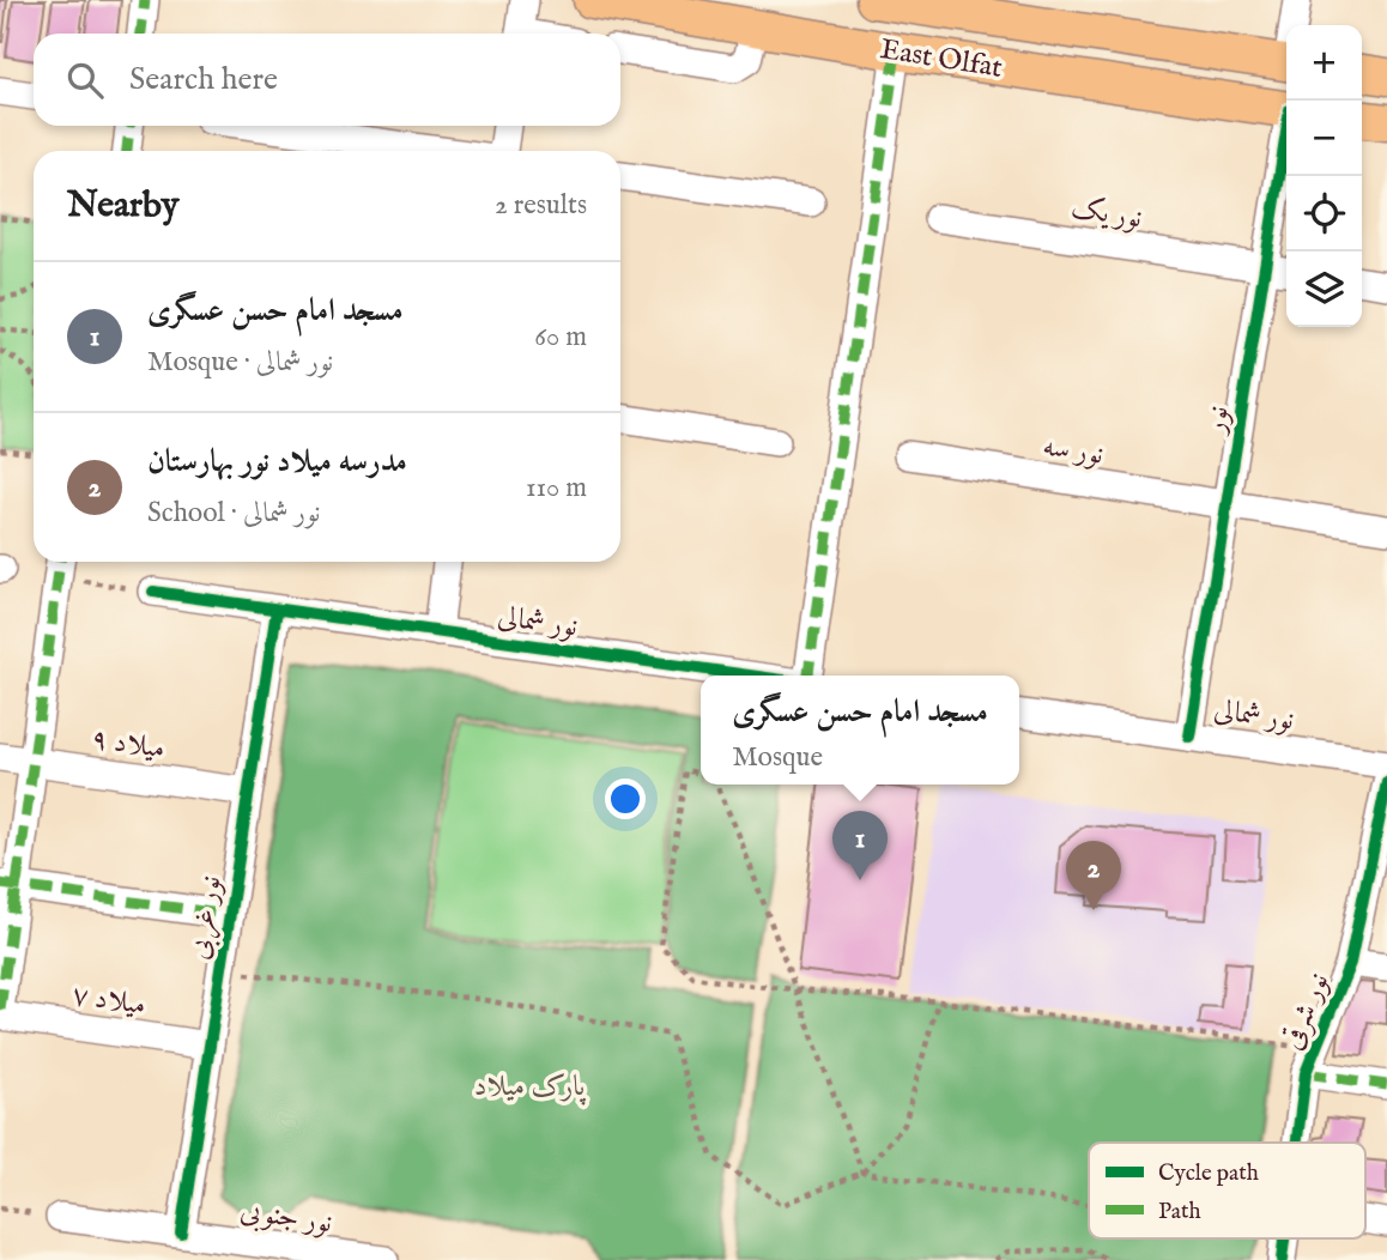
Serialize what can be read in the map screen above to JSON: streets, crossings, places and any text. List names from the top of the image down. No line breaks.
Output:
{"streets":{"main road":["East Olfat"],"street":["نور یک","نور","نور سه","نور شمالی","میلاد ۹","نور غربی","میلاد ۷","نور شرقی","نور جنوبی"]},"crossings":[["نور یک","نور"],["نور","نور سه"],["نور","نور شمالی"],["نور شمالی","نور غربی"],["میلاد ۹","نور غربی"],["نور غربی","میلاد ۷"],["نور غربی","نور جنوبی"]],"parks":["پارک میلاد"],"legend":["Cycle path","Path"],"page":{"map_buttons":["+","−"],"search":"Search here","heading":["Nearby","2 results"],"list":[{"mark":"1","name":"مسجد امام حسن عسگری","note":"Mosque · نور شمالی","value":"60 m"},{"mark":"2","name":"مدرسه میلاد نور بهارستان","note":"School · نور شمالی","value":"110 m"}],"popup":["مسجد امام حسن عسگری","Mosque"],"pins":["1","2"]}}
